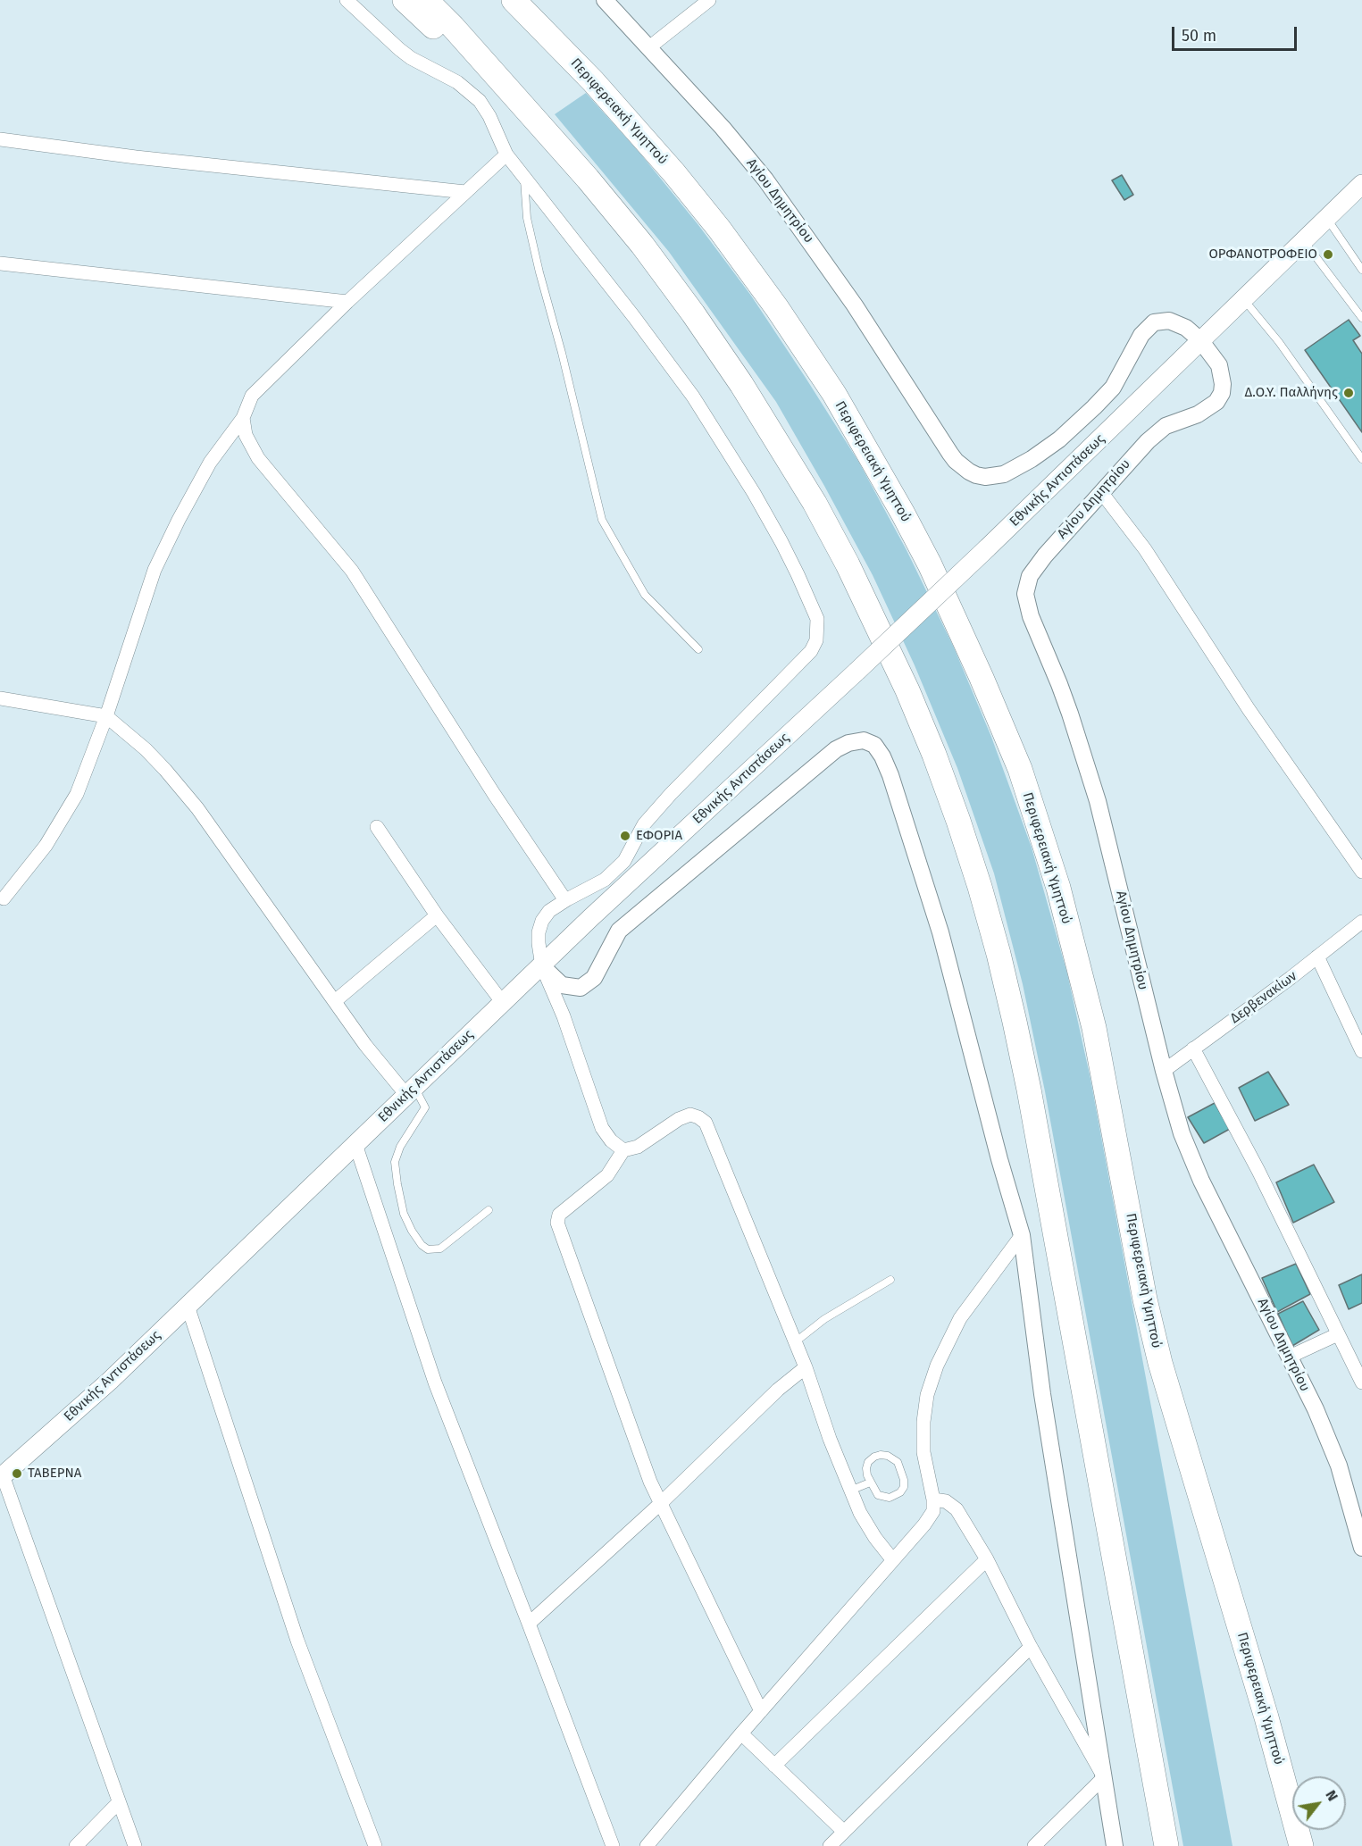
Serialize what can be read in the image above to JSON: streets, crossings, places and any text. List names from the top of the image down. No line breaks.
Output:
{"streets":{"highway":["Περιφερειακή Υμηττού"],"main road":["Εθνικής Αντιστάσεως"],"street":["Αγίου Δημητρίου","Δερβενακίων"]},"crossings":[["Αγίου Δημητρίου","Εθνικής Αντιστάσεως"],["Αγίου Δημητρίου","Δερβενακίων"]],"places":["ΟΡΦΑΝΟΤΡΟΦΕΙΟ","Δ.Ο.Υ. Παλλήνης","ΕΦΟΡΙΑ","ΤΑΒΕΡΝΑ"],"scale_bar":"50 m","north":"top right"}
